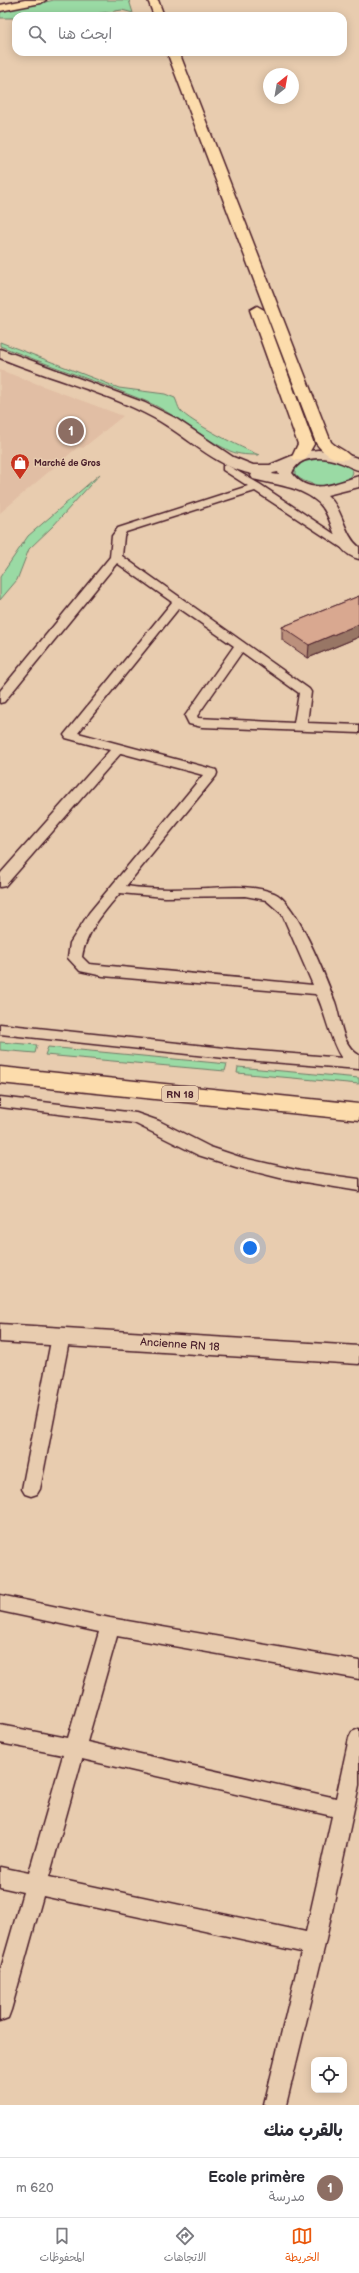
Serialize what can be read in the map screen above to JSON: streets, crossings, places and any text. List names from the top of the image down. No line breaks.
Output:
{"streets":{"main road":["RN 18","Ancienne RN 18"]},"places":{"shop":["Marché de Gros"]},"north":"top right","page":{"search":"ابحث هنا","pins":"1","heading":"بالقرب منك","list":[{"mark":"1","name":"Ecole primère","note":"مدرسة","value":"620 m"}],"nav":["الخريطة","الاتجاهات","المحفوظات"]}}
